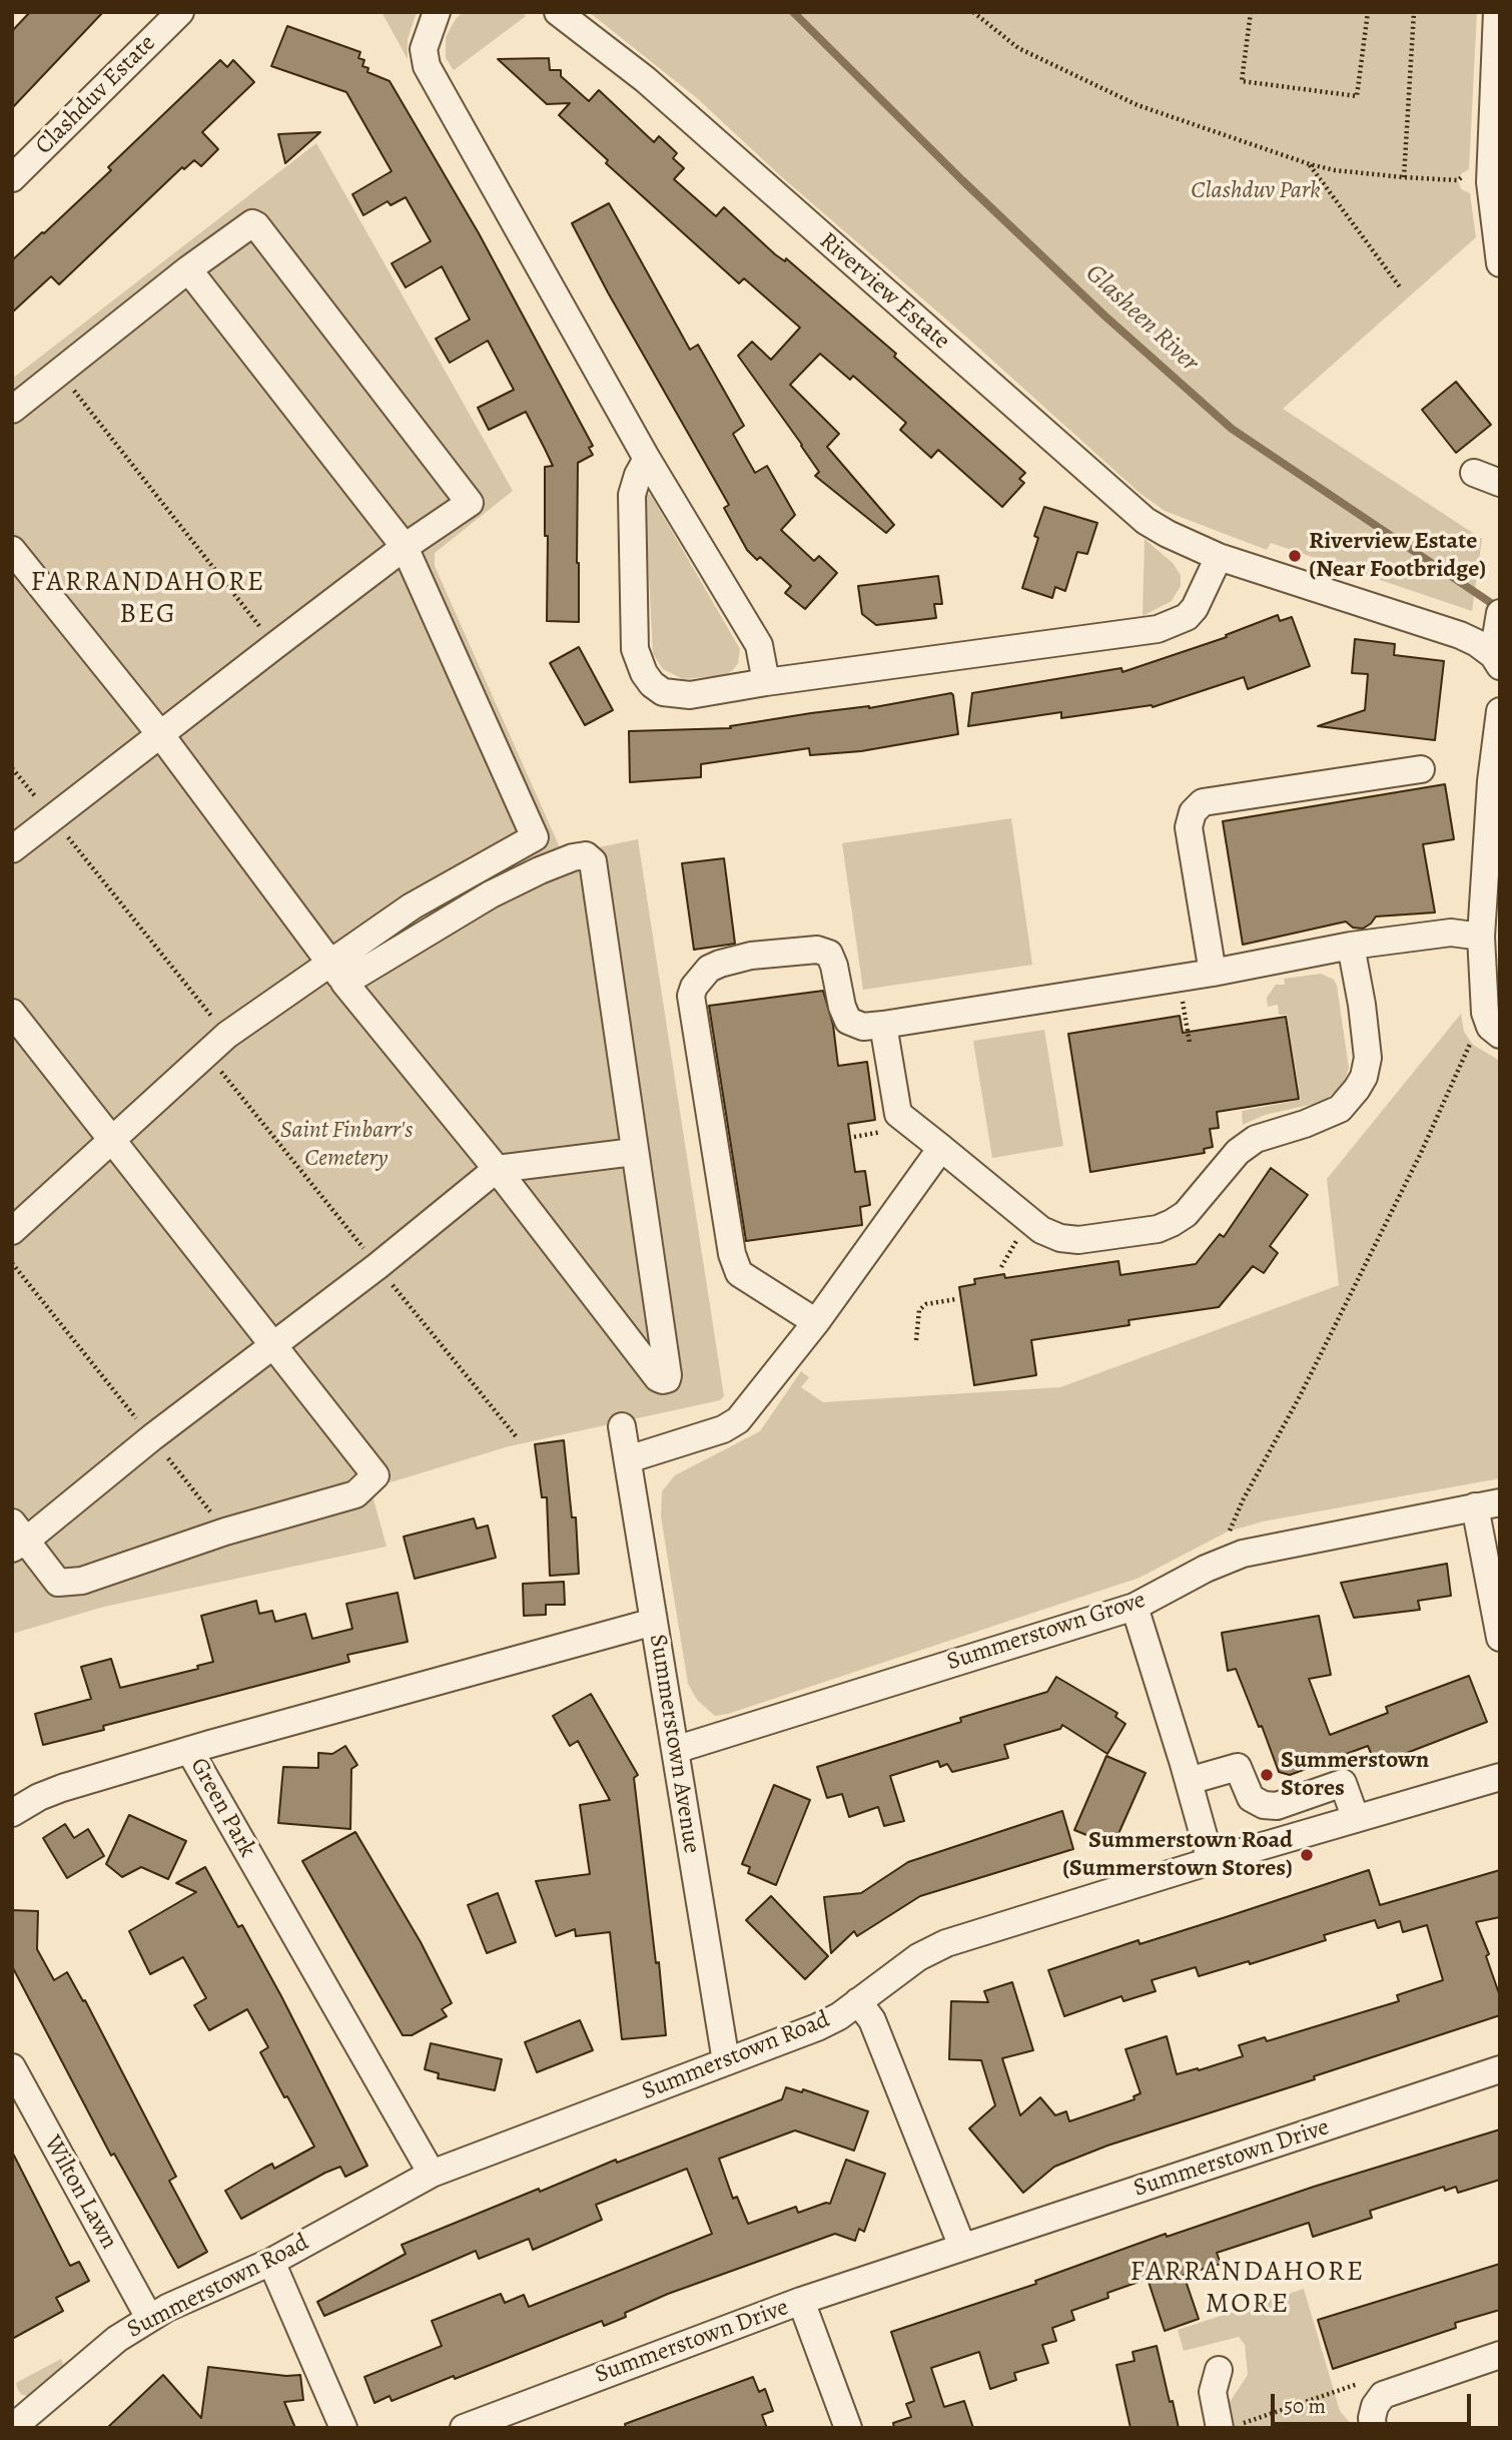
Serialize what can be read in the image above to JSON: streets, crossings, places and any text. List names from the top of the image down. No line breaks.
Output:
{"streets":{"street":["Clashduv Estate","Riverview Estate","Summerstown Grove","Summerstown Avenue","Green Park","Summerstown Road","Summerstown Drive","Wilton Lawn"]},"crossings":[["Summerstown Grove","Summerstown Avenue"],["Summerstown Avenue","Green Park"],["Summerstown Avenue","Summerstown Road"],["Green Park","Summerstown Road"],["Summerstown Road","Wilton Lawn"]],"districts":["FARRANDAHORE BEG","FARRANDAHORE MORE"],"water":["Glasheen River"],"parks":["Clashduv Park","Saint Finbarr's Cemetery"],"places":["Riverview Estate (Near Footbridge)","Summerstown Stores","Summerstown Road (Summerstown Stores)"],"scale_bar":"50 m"}
